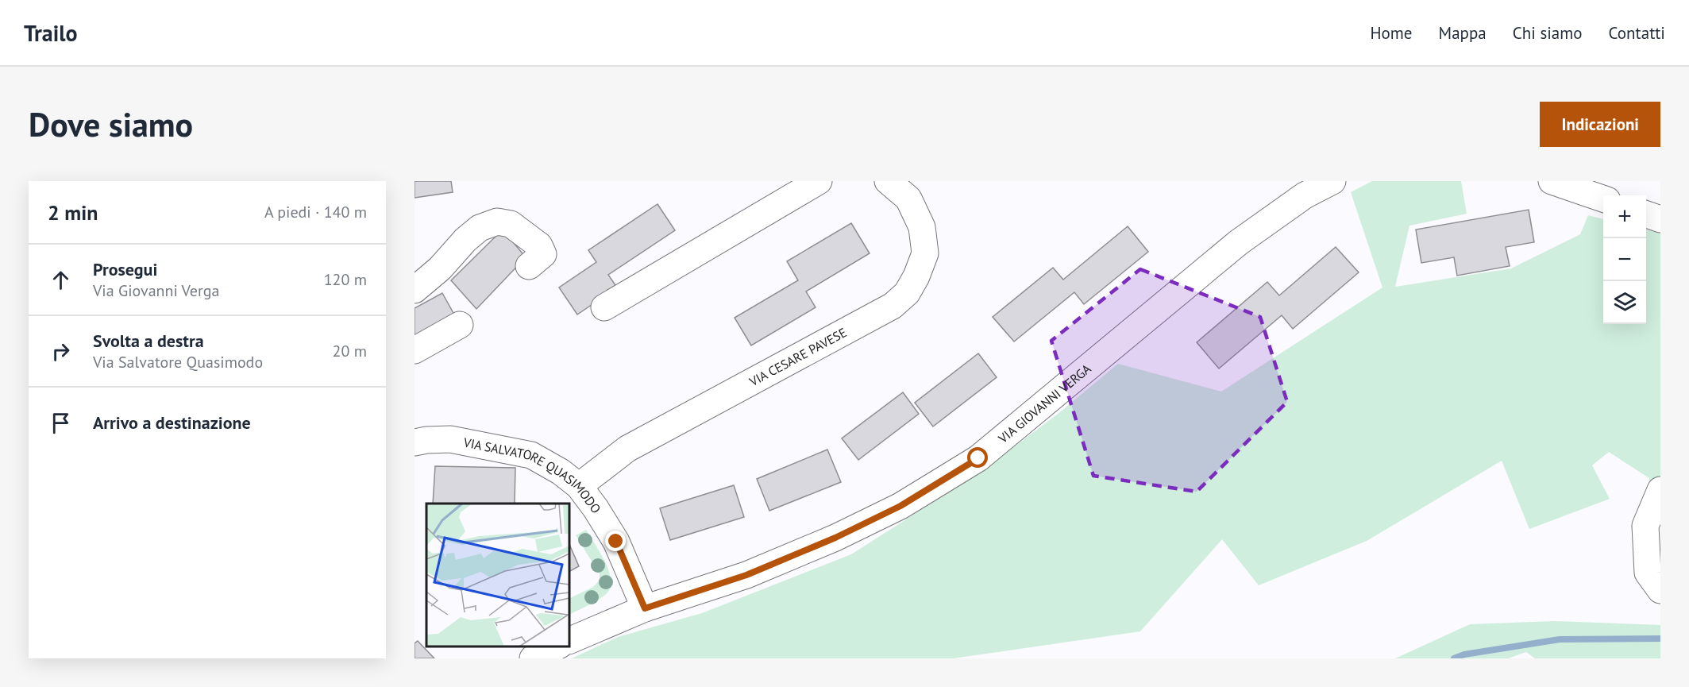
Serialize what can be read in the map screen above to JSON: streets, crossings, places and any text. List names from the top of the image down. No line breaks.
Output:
{"streets":{"street":["VIA CESARE PAVESE","VIA GIOVANNI VERGA","VIA SALVATORE QUASIMODO"]},"crossings":[["VIA CESARE PAVESE","VIA SALVATORE QUASIMODO"],["VIA GIOVANNI VERGA","VIA SALVATORE QUASIMODO"]],"page":{"header":"Trailo","nav":["Home","Mappa","Chi siamo","Contatti"],"buttons":"Indicazioni","title":"Dove siamo","heading":["2 min","A piedi · 140 m"],"map_buttons":["+","−"],"list":[["Prosegui","Via Giovanni Verga","120 m"],["Svolta a destra","Via Salvatore Quasimodo","20 m"],"Arrivo a destinazione"]}}
